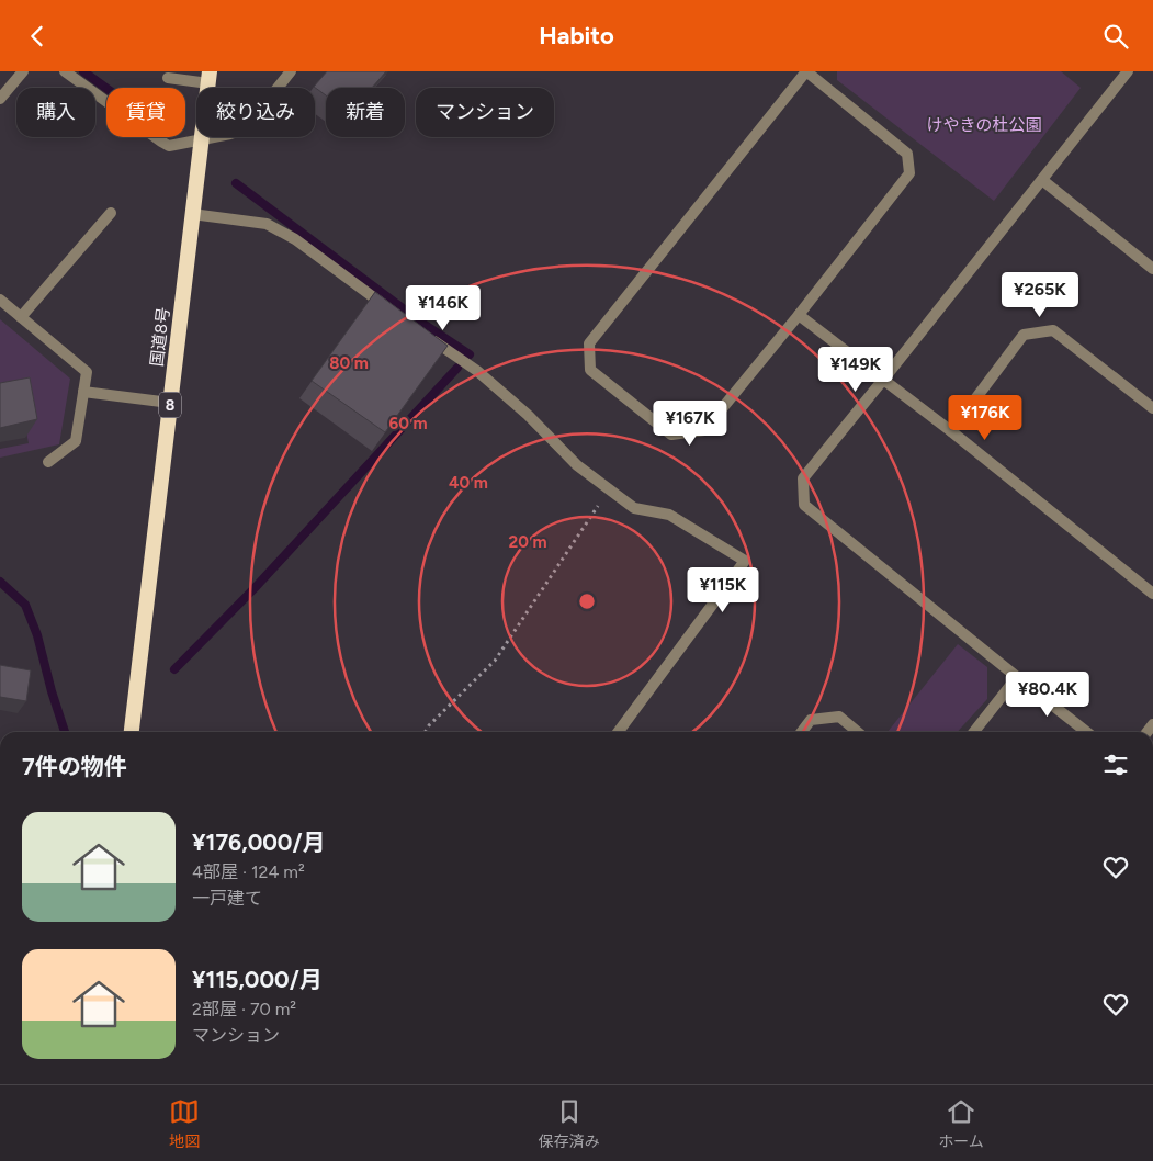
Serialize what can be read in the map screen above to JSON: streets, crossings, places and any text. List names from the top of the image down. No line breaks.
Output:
{"streets":{"highway":["国道8号","8"]},"parks":["けやきの杜公園"],"page":{"header":"Habito","chip":["購入","賃貸","絞り込み","新着","マンション"],"price":["¥265K","¥146K","¥149K","¥176K","¥167K","¥115K","¥80.4K"],"heading":"7件の物件","list":[{"name":"¥176,000/月","note":"4部屋 · 124 m² · 一戸建て"},{"name":"¥115,000/月","note":"2部屋 · 70 m² · マンション"}],"tabs":["地図","保存済み","ホーム"]},"rings":["80 m","60 m","40 m","20 m"]}
